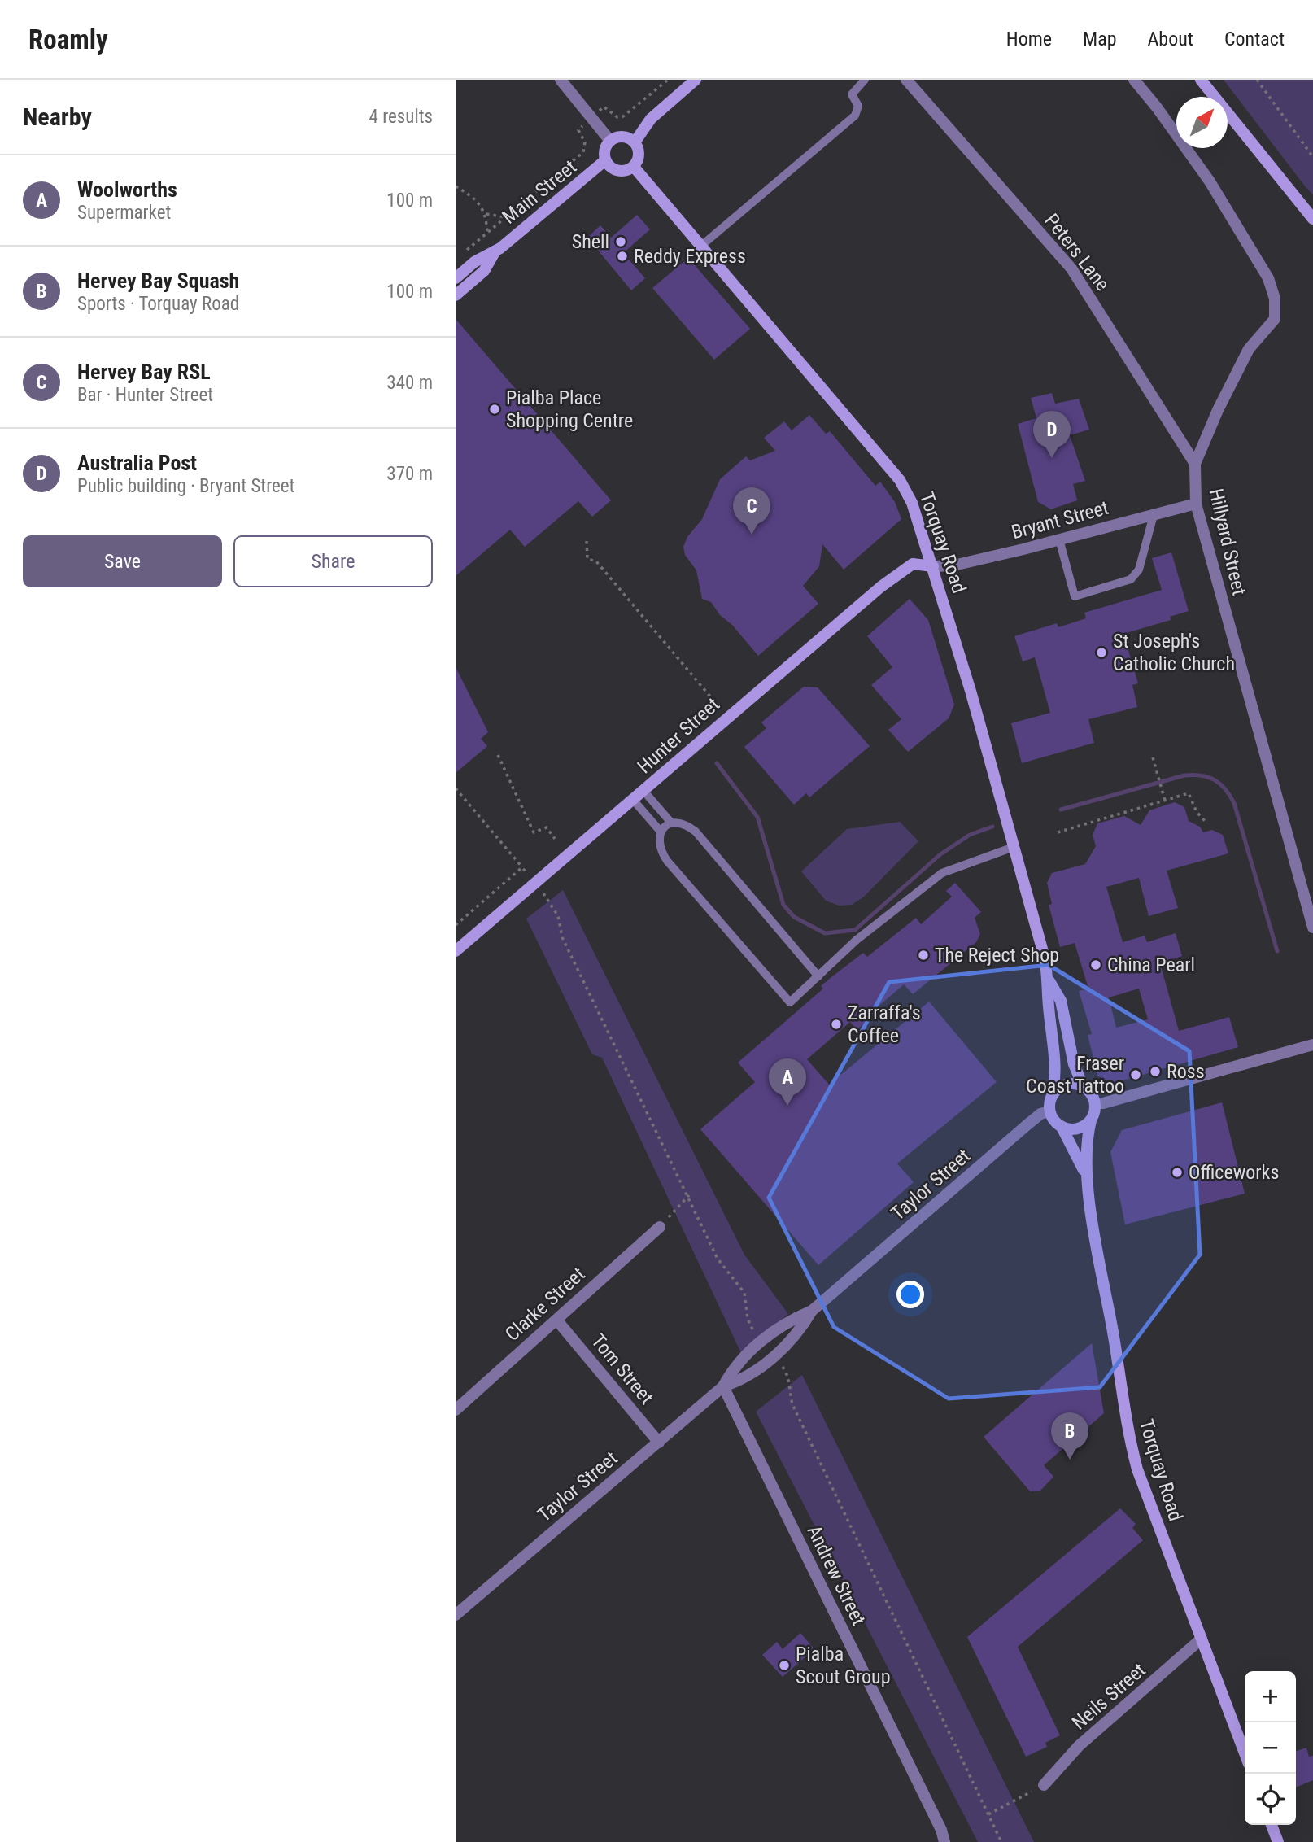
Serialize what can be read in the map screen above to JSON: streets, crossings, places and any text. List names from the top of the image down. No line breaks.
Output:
{"streets":{"street":["Main Street","Peters Lane","Bryant Street","Hillyard Street","Torquay Road","Hunter Street","Taylor Street","Clarke Street","Tom Street","Andrew Street","Neils Street"]},"crossings":[["Main Street","Torquay Road"],["Peters Lane","Hillyard Street"],["Bryant Street","Hillyard Street"],["Bryant Street","Torquay Road"],["Bryant Street","Hunter Street"],["Torquay Road","Hunter Street"],["Torquay Road","Taylor Street"],["Torquay Road","Neils Street"],["Taylor Street","Tom Street"],["Taylor Street","Andrew Street"],["Clarke Street","Tom Street"]],"places":["Shell","Reddy Express","Pialba Place Shopping Centre","St Joseph's Catholic Church","The Reject Shop","China Pearl","Zarraffa's Coffee","Ross","Fraser Coast Tattoo","Officeworks","Pialba Scout Group"],"north":"top right","page":{"header":"Roamly","nav":["Home","Map","About","Contact"],"heading":["Nearby","4 results"],"list":[{"mark":"A","name":"Woolworths","note":"Supermarket","value":"100 m"},{"mark":"B","name":"Hervey Bay Squash","note":"Sports · Torquay Road","value":"100 m"},{"mark":"C","name":"Hervey Bay RSL","note":"Bar · Hunter Street","value":"340 m"},{"mark":"D","name":"Australia Post","note":"Public building · Bryant Street","value":"370 m"}],"pins":["D","C","A","B"],"buttons":["Save","Share"],"map_buttons":["+","−"]}}
